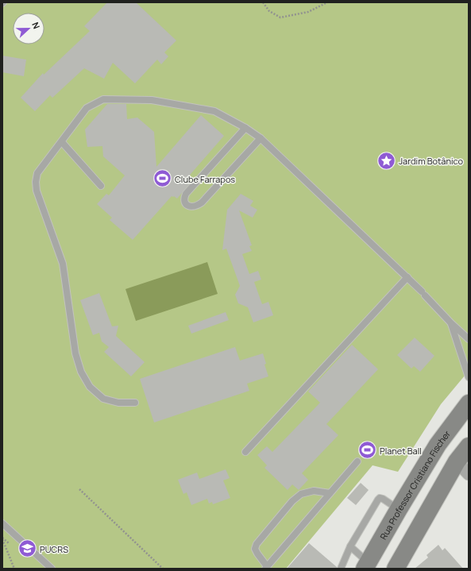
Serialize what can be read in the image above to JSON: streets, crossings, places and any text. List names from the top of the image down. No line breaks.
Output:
{"streets":{"main road":["Rua Professor Cristiano Fischer"]},"places":{"place":["Jardim Botânico"],"sports":["Clube Farrapos","Planet Ball"],"school or university":["PUCRS"]},"north":"right"}
